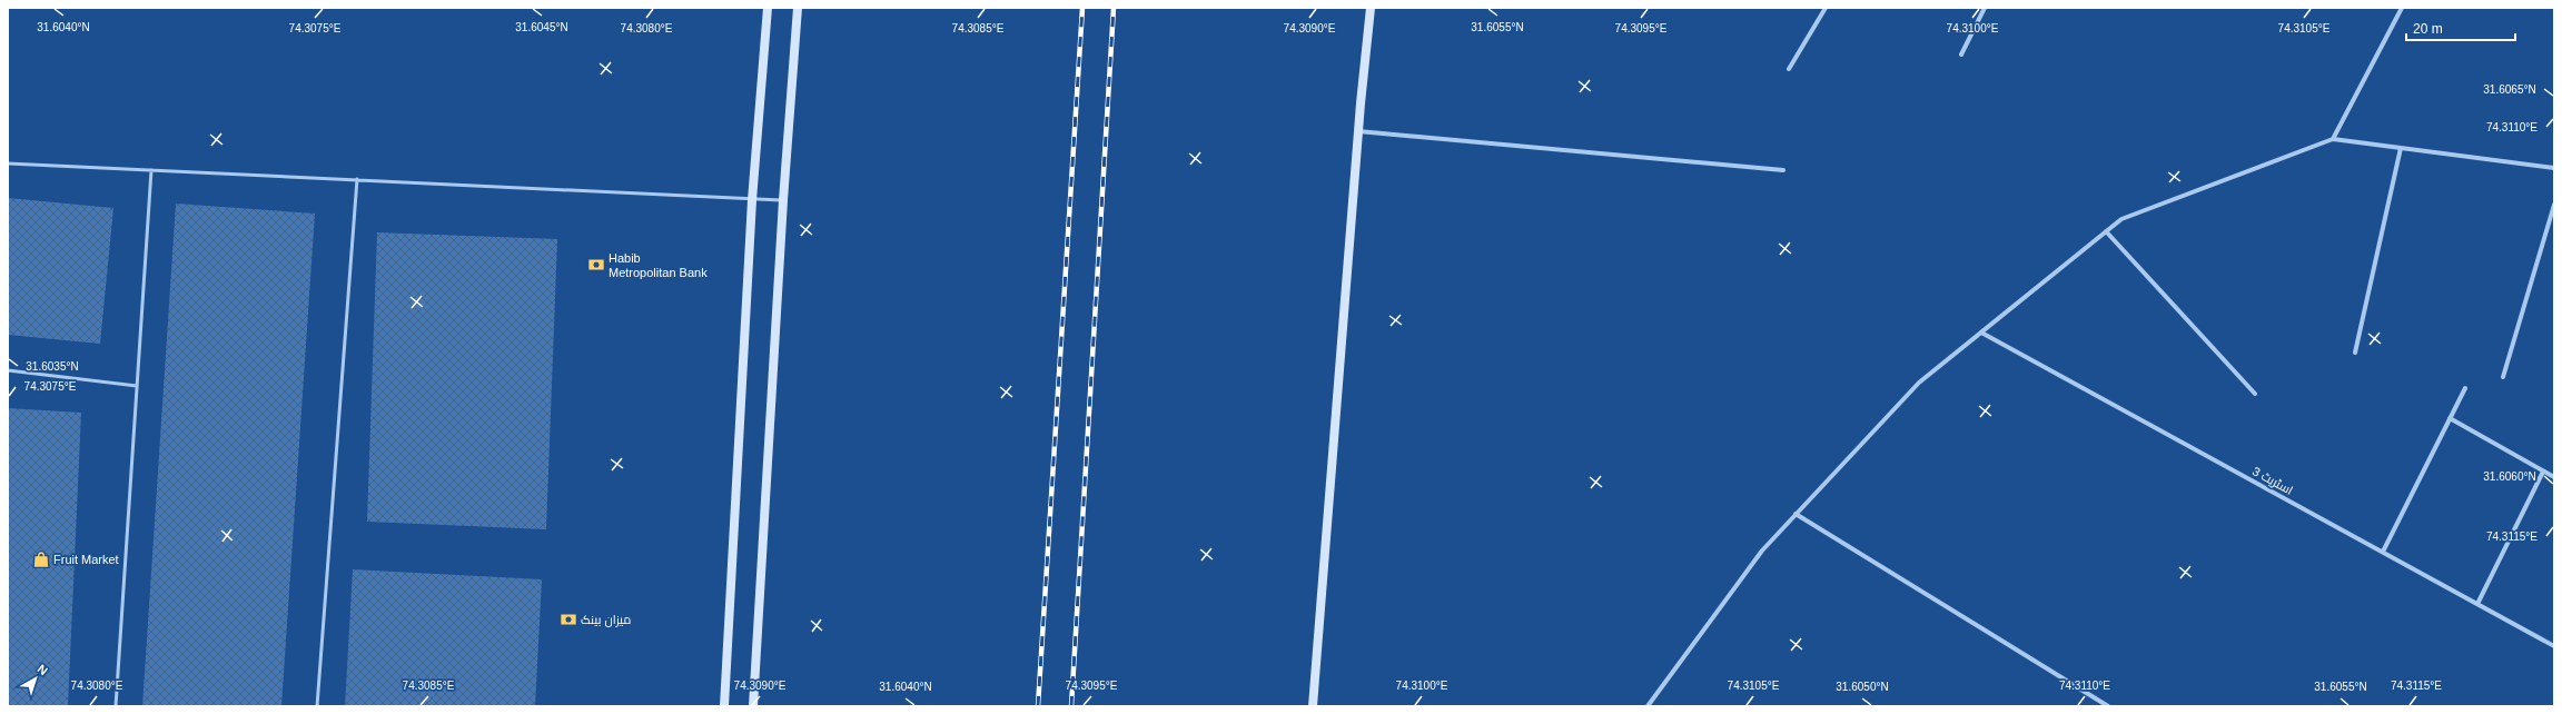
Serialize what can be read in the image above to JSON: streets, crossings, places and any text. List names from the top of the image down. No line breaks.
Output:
{"streets":{"street":["اسٹریٹ 3"]},"places":{"bank":["Habib Metropolitan Bank","میزان بینک"],"shop":["Fruit Market"]},"scale_bar":"20 m","north":"top right","coordinates":["31.6040°N","31.6045°N","31.6055°N","74.3075°E","74.3085°E","74.3080°E","74.3090°E","74.3095°E","74.3100°E","74.3105°E","31.6065°N","74.3110°E","31.6035°N","31.6060°N","74.3115°E","31.6050°N"]}
